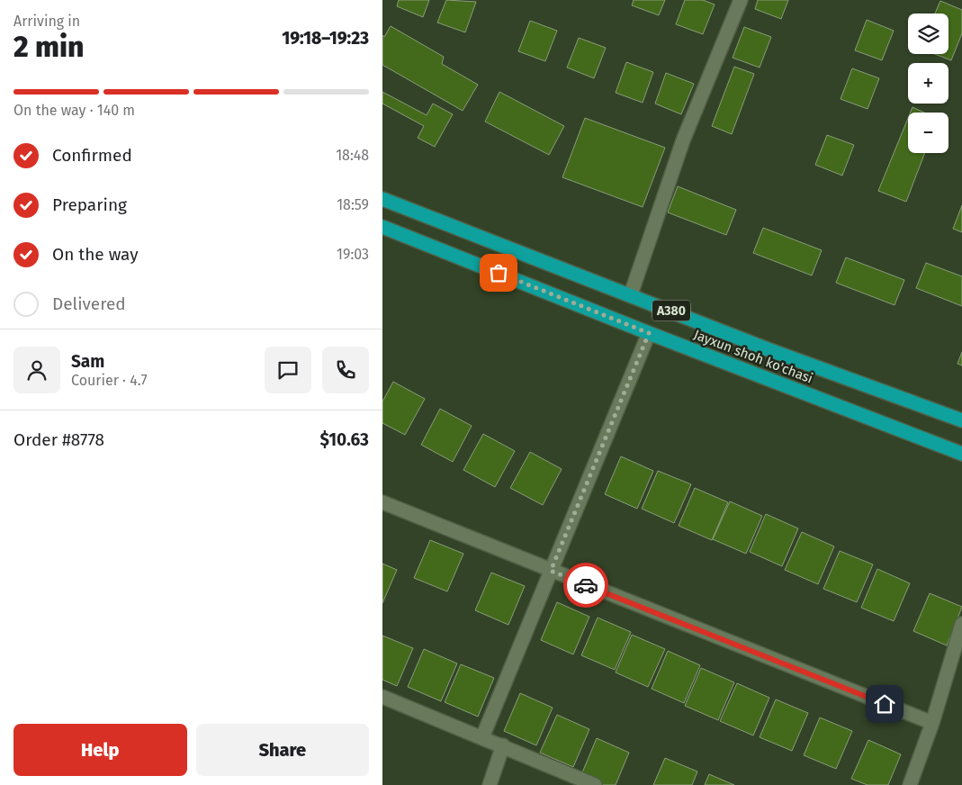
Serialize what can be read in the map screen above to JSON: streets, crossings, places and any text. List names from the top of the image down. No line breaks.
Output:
{"streets":{"highway":["A380","Jayxun shoh ko'chasi"]},"page":{"heading":["2 min","Arriving in","19:18–19:23"],"panel":["Sam","Courier · 4.7","Order #8778","$10.63"],"map_buttons":["+","−"],"bar":"On the way · 140 m","list":[["Confirmed","18:48"],["Preparing","18:59"],["On the way","19:03"],"Delivered"],"buttons":["Help","Share"]}}
